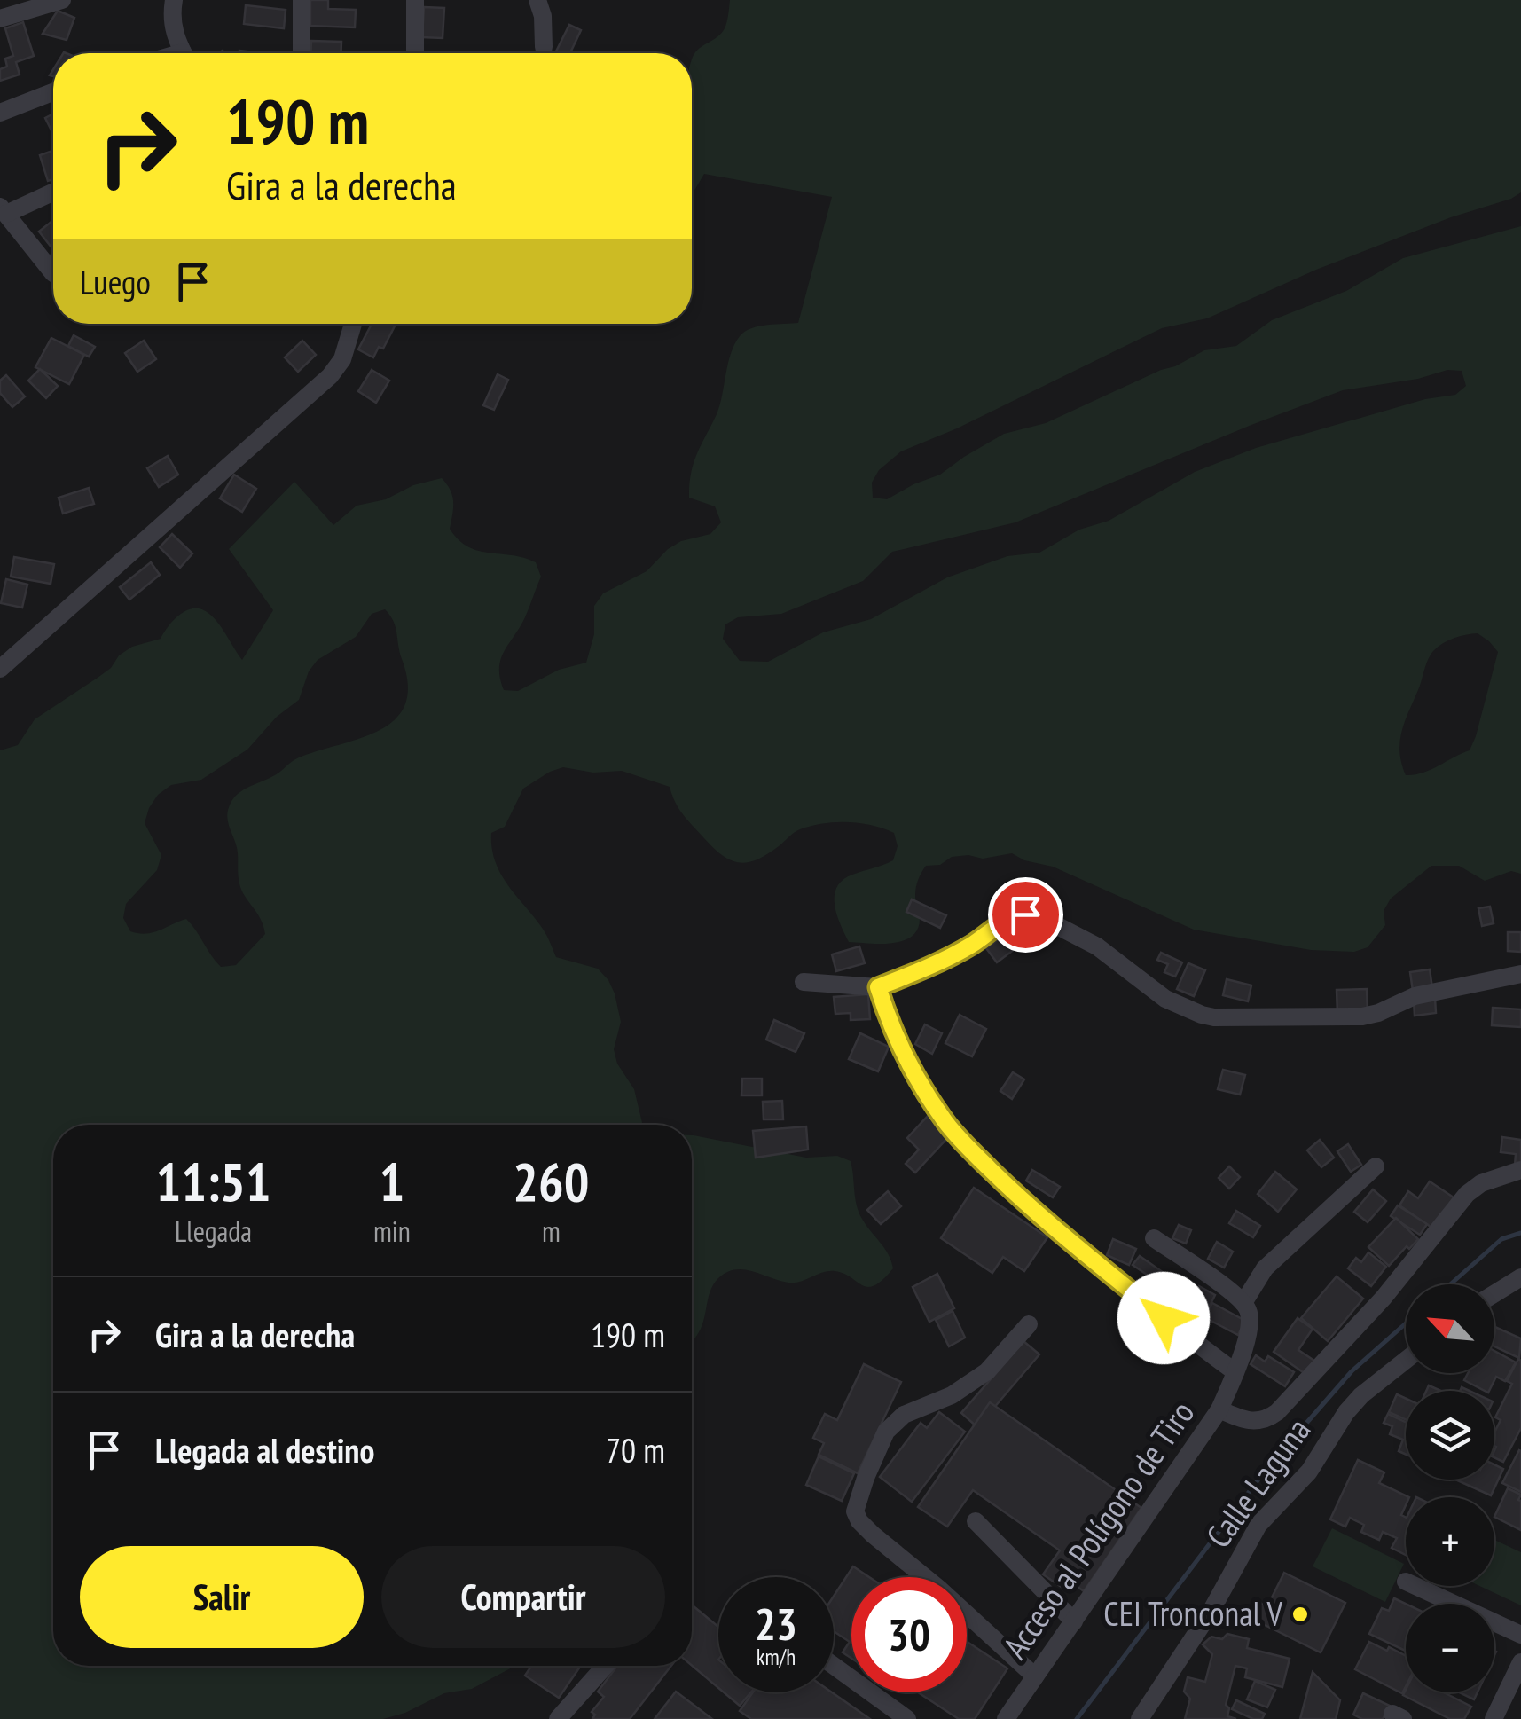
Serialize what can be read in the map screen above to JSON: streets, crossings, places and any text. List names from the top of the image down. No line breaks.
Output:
{"streets":{"street":["Calle Laguna","Acceso al Polígono de Tiro"]},"places":["CEI Tronconal V"],"north":"top left","page":{"turn":["190 m","Gira a la derecha"],"then":"Luego","eta":["11:51","Llegada","1","min","260","m"],"list":[{"name":"Gira a la derecha","value":"190 m"},{"name":"Llegada al destino","value":"70 m"}],"map_buttons":["+","−"],"buttons":["Salir","Compartir"],"speed":"23 km/h","limit":"30"}}
